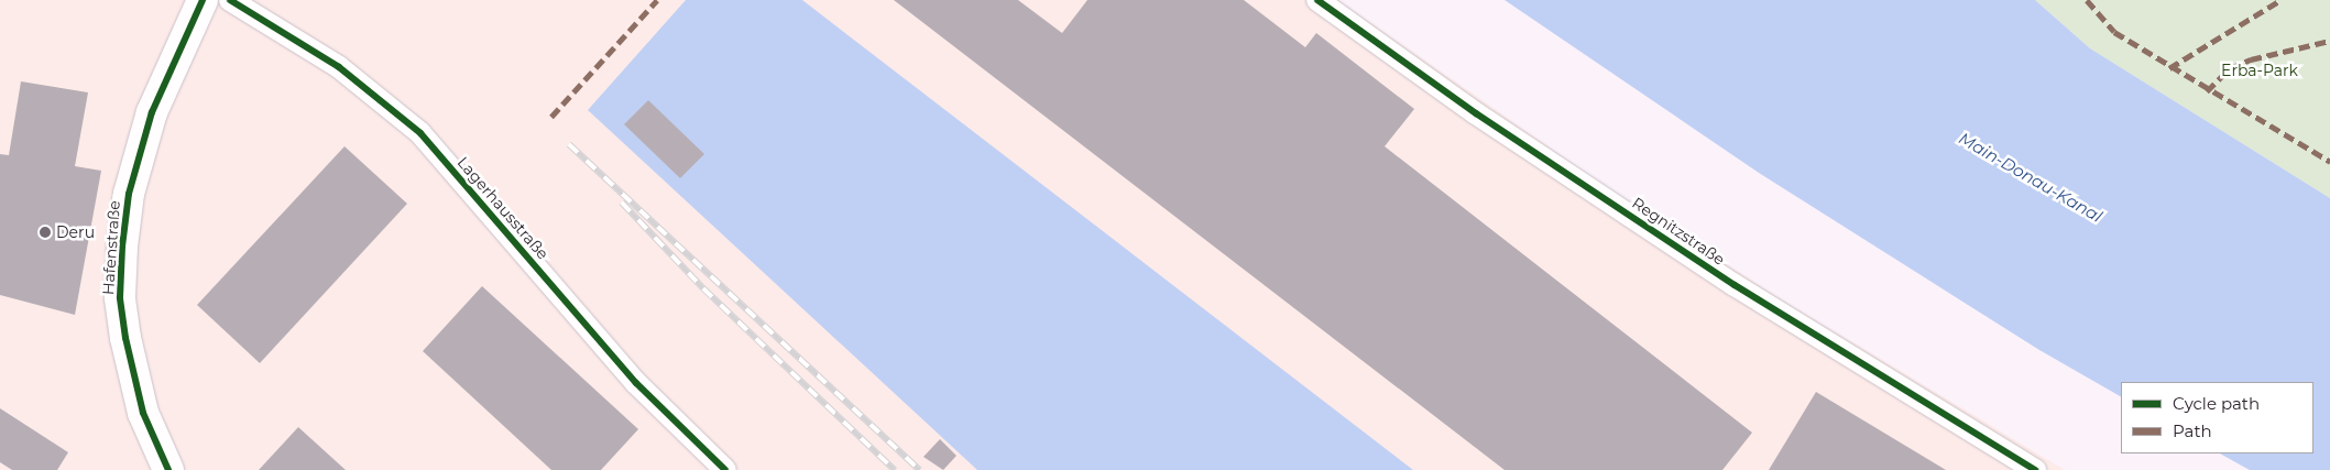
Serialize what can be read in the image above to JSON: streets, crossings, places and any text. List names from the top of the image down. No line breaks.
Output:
{"streets":{"street":["Lagerhausstraße","Regnitzstraße","Hafenstraße"]},"water":["Main-Donau-Kanal"],"parks":["Erba-Park"],"places":["Deru"],"legend":["Cycle path","Path"]}
